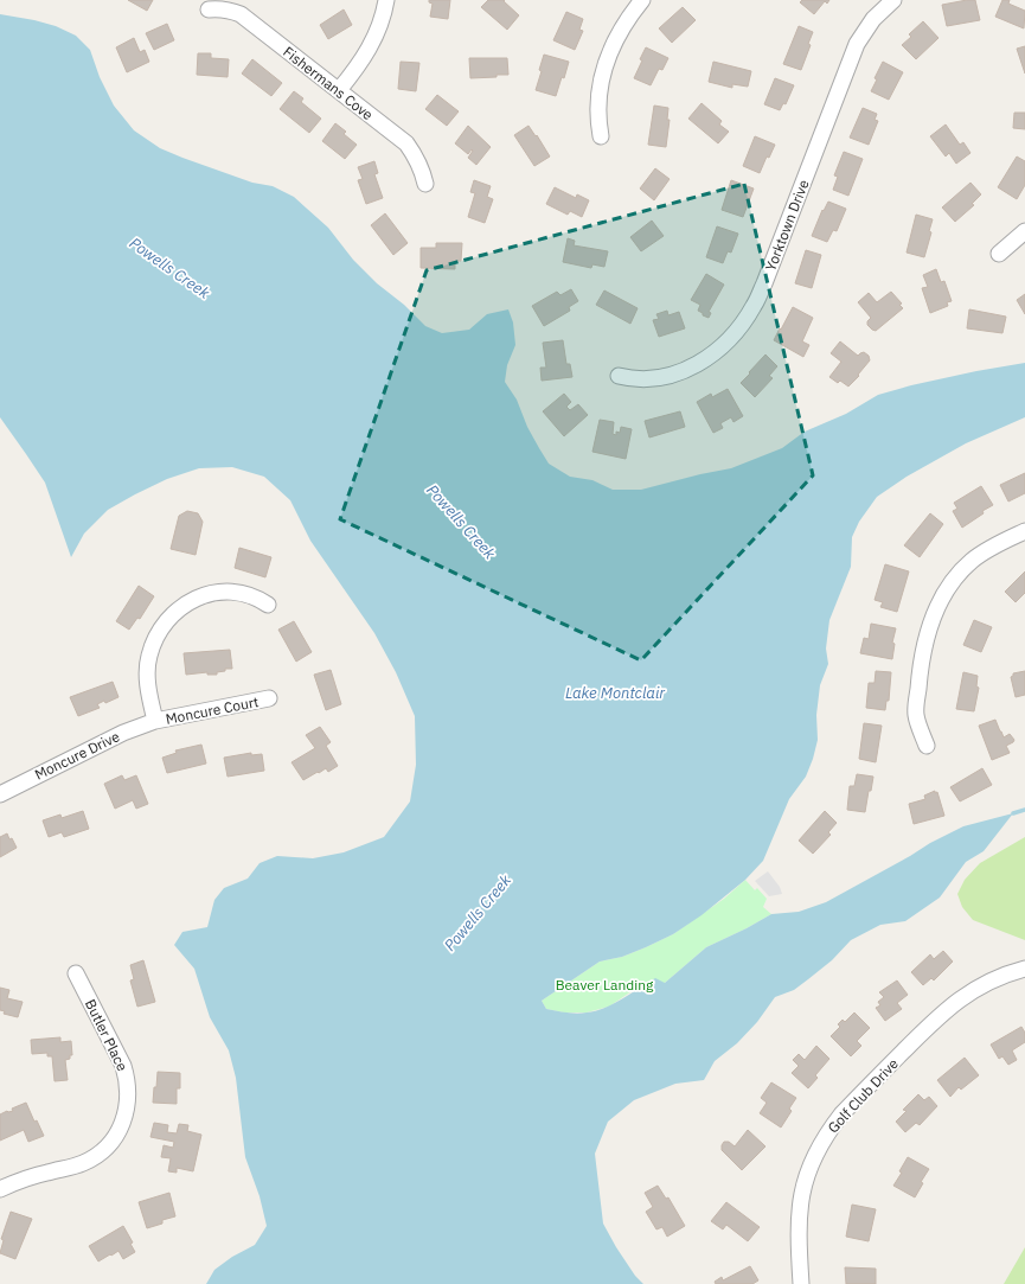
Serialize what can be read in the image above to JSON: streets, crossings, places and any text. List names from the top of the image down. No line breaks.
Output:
{"streets":{"street":["Fishermans Cove","Yorktown Drive","Moncure Court","Moncure Drive","Butler Place","Golf Club Drive"]},"crossings":[["Moncure Court","Moncure Drive"]],"water":["Powells Creek","Lake Montclair"],"parks":["Beaver Landing"]}
